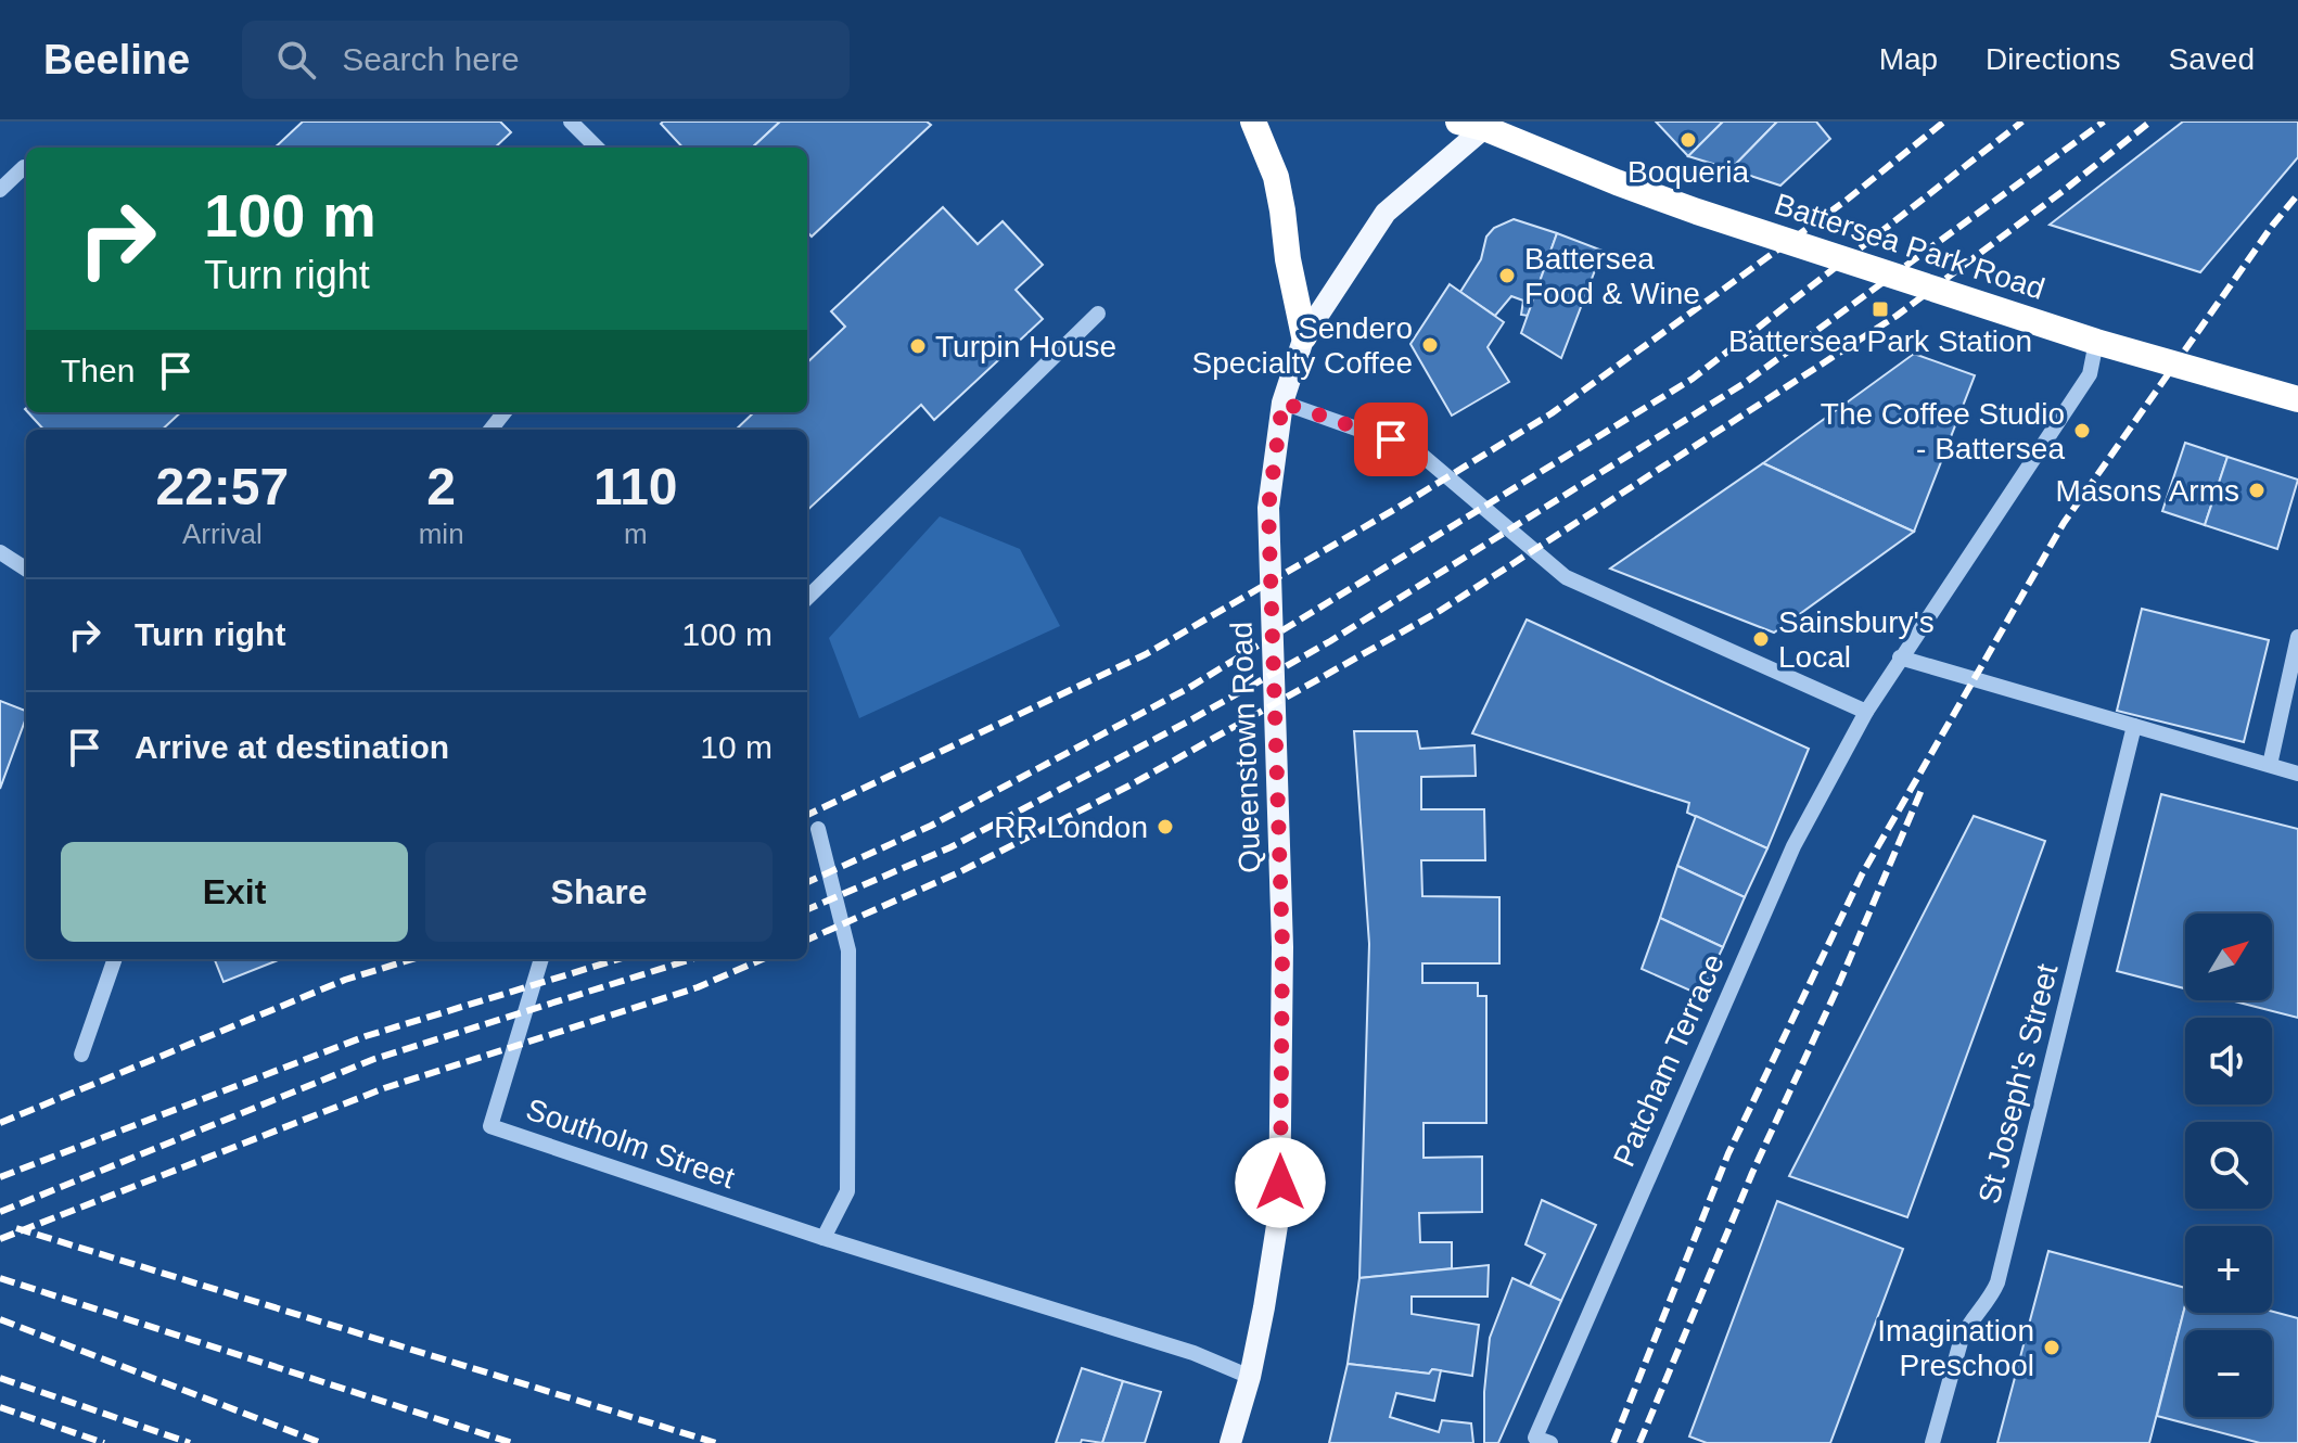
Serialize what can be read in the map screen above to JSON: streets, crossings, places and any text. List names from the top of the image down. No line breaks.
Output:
{"streets":{"highway":["Battersea Park Road"],"main road":["Queenstown Road"],"street":["Patcham Terrace","St Joseph's Street","Southolm Street"]},"crossings":[["Battersea Park Road","Queenstown Road"],["Battersea Park Road","Patcham Terrace"],["Queenstown Road","Southolm Street"]],"places":{"other":["Boqueria","Battersea Food & Wine","Sendero Specialty Coffee","Turpin House","The Coffee Studio - Battersea","Masons Arms","Sainsbury's Local","RR London","Imagination Preschool"],"transit":["Battersea Park Station"]},"north":"top right","page":{"header":"Beeline","search":"Search here","nav":["Map","Directions","Saved"],"turn":["100 m","Turn right"],"then":"Then","eta":["22:57","Arrival","2","min","110","m"],"list":[{"name":"Turn right","value":"100 m"},{"name":"Arrive at destination","value":"10 m"}],"buttons":["Exit","Share"],"map_buttons":["+","−"]}}
